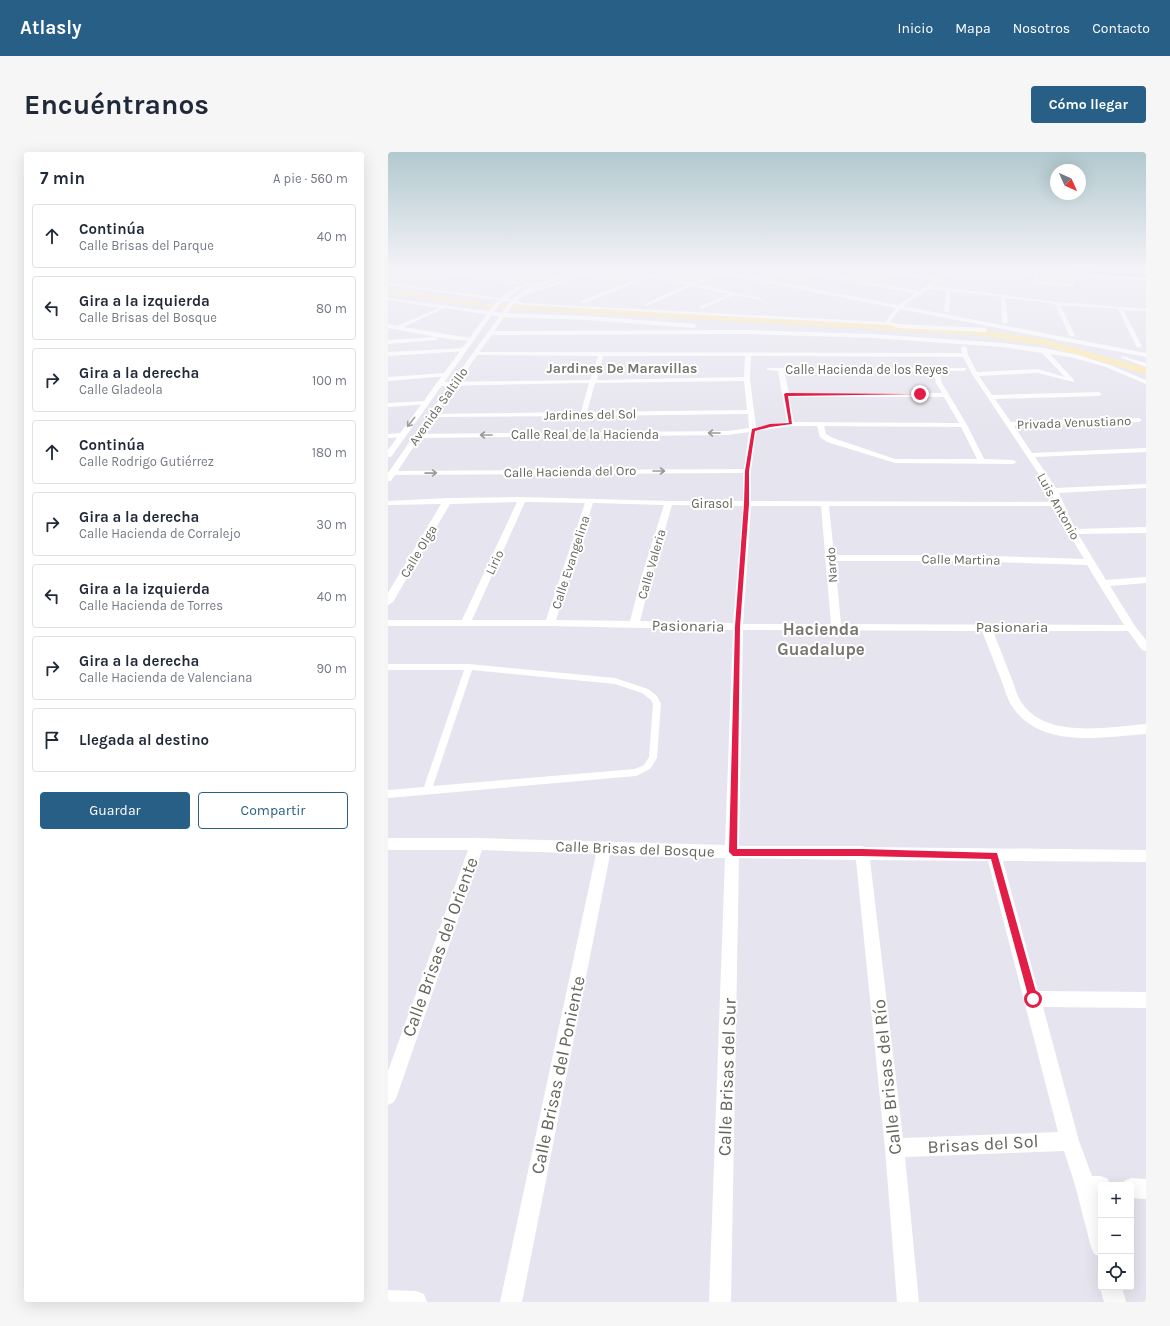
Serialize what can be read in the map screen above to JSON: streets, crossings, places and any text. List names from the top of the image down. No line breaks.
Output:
{"streets":{"street":["Calle Hacienda de los Reyes","Avenida Saltillo","Jardines del Sol","Privada Venustiano","Calle Real de la Hacienda","Calle Hacienda del Oro","Girasol","Luis Antonio","Calle Olga","Calle Martina","Lirio","Calle Evangelina","Calle Valeria","Nardo","Pasionaria","Calle Brisas del Bosque","Calle Brisas del Oriente","Calle Brisas del Poniente","Calle Brisas del Sur","Calle Brisas del Río","Brisas del Sol"]},"crossings":[["Avenida Saltillo","Jardines del Sol"],["Avenida Saltillo","Calle Real de la Hacienda"],["Avenida Saltillo","Calle Hacienda del Oro"],["Jardines del Sol","Calle Brisas del Sur"],["Privada Venustiano","Luis Antonio"],["Calle Real de la Hacienda","Calle Brisas del Sur"],["Calle Hacienda del Oro","Calle Brisas del Sur"],["Girasol","Luis Antonio"],["Girasol","Calle Olga"],["Girasol","Lirio"],["Girasol","Calle Evangelina"],["Girasol","Calle Valeria"],["Girasol","Nardo"],["Girasol","Calle Brisas del Sur"],["Luis Antonio","Calle Martina"],["Luis Antonio","Pasionaria"],["Calle Martina","Nardo"],["Lirio","Pasionaria"],["Calle Evangelina","Pasionaria"],["Calle Valeria","Pasionaria"],["Nardo","Pasionaria"],["Pasionaria","Calle Brisas del Sur"],["Calle Brisas del Bosque","Calle Brisas del Oriente"],["Calle Brisas del Bosque","Calle Brisas del Poniente"],["Calle Brisas del Bosque","Calle Brisas del Sur"],["Calle Brisas del Bosque","Calle Brisas del Río"],["Calle Brisas del Río","Brisas del Sol"]],"districts":["Jardines De Maravillas","Hacienda Guadalupe"],"north":"bottom right","page":{"header":"Atlasly","nav":["Inicio","Mapa","Nosotros","Contacto"],"buttons":["Cómo llegar",["Guardar","Compartir"]],"title":"Encuéntranos","heading":["7 min","A pie · 560 m"],"list":[["Continúa","Calle Brisas del Parque","40 m"],["Gira a la izquierda","Calle Brisas del Bosque","80 m"],["Gira a la derecha","Calle Gladeola","100 m"],["Continúa","Calle Rodrigo Gutiérrez","180 m"],["Gira a la derecha","Calle Hacienda de Corralejo","30 m"],["Gira a la izquierda","Calle Hacienda de Torres","40 m"],["Gira a la derecha","Calle Hacienda de Valenciana","90 m"],"Llegada al destino"],"map_buttons":["+","−"]}}
